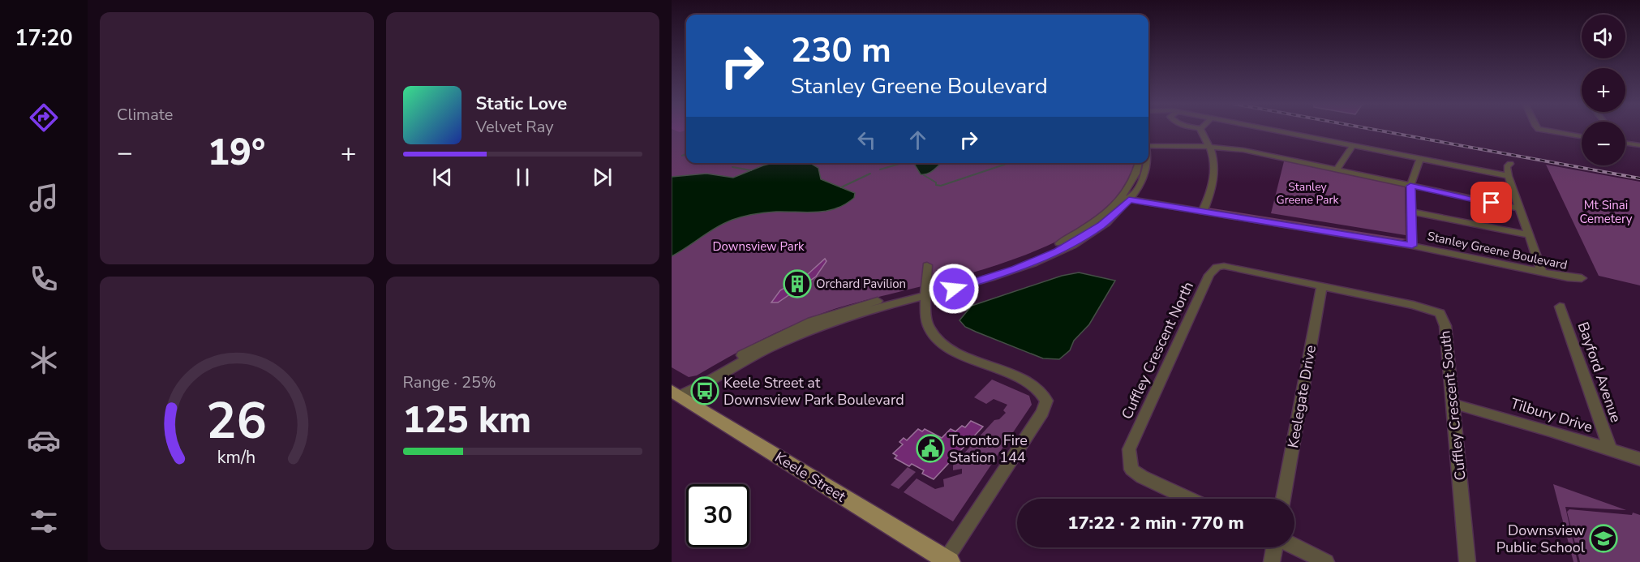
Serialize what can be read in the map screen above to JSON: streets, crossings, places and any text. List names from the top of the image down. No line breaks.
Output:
{"streets":{"main road":["Keele Street"],"street":["Stanley Greene Boulevard","Cuffley Crescent North","Bayford Avenue","Keelegate Drive","Cuffley Crescent South","Tilbury Drive"]},"crossings":[["Cuffley Crescent North","Keelegate Drive"],["Cuffley Crescent North","Cuffley Crescent South"],["Bayford Avenue","Tilbury Drive"],["Keelegate Drive","Cuffley Crescent South"],["Cuffley Crescent South","Tilbury Drive"]],"parks":["Stanley Greene Park","Mt Sinai Cemetery","Downsview Park"],"places":{"building":["Orchard Pavilion"],"bus stop":["Keele Street at Downsview Park Boulevard"],"public building":["Toronto Fire Station 144"],"school or university":["Downsview Public School"]},"page":{"tabs":"17:20","tile":["Climate",["Range · 25%","125 km"]],"map_buttons":["+","−"],"turn":["230 m","Stanley Greene Boulevard"],"song":["Static Love","Velvet Ray"],"heat":["−","19°","+"],"limit":"30","trip":"17:22 · 2 min · 770 m","gauge":["26","km/h"]}}
